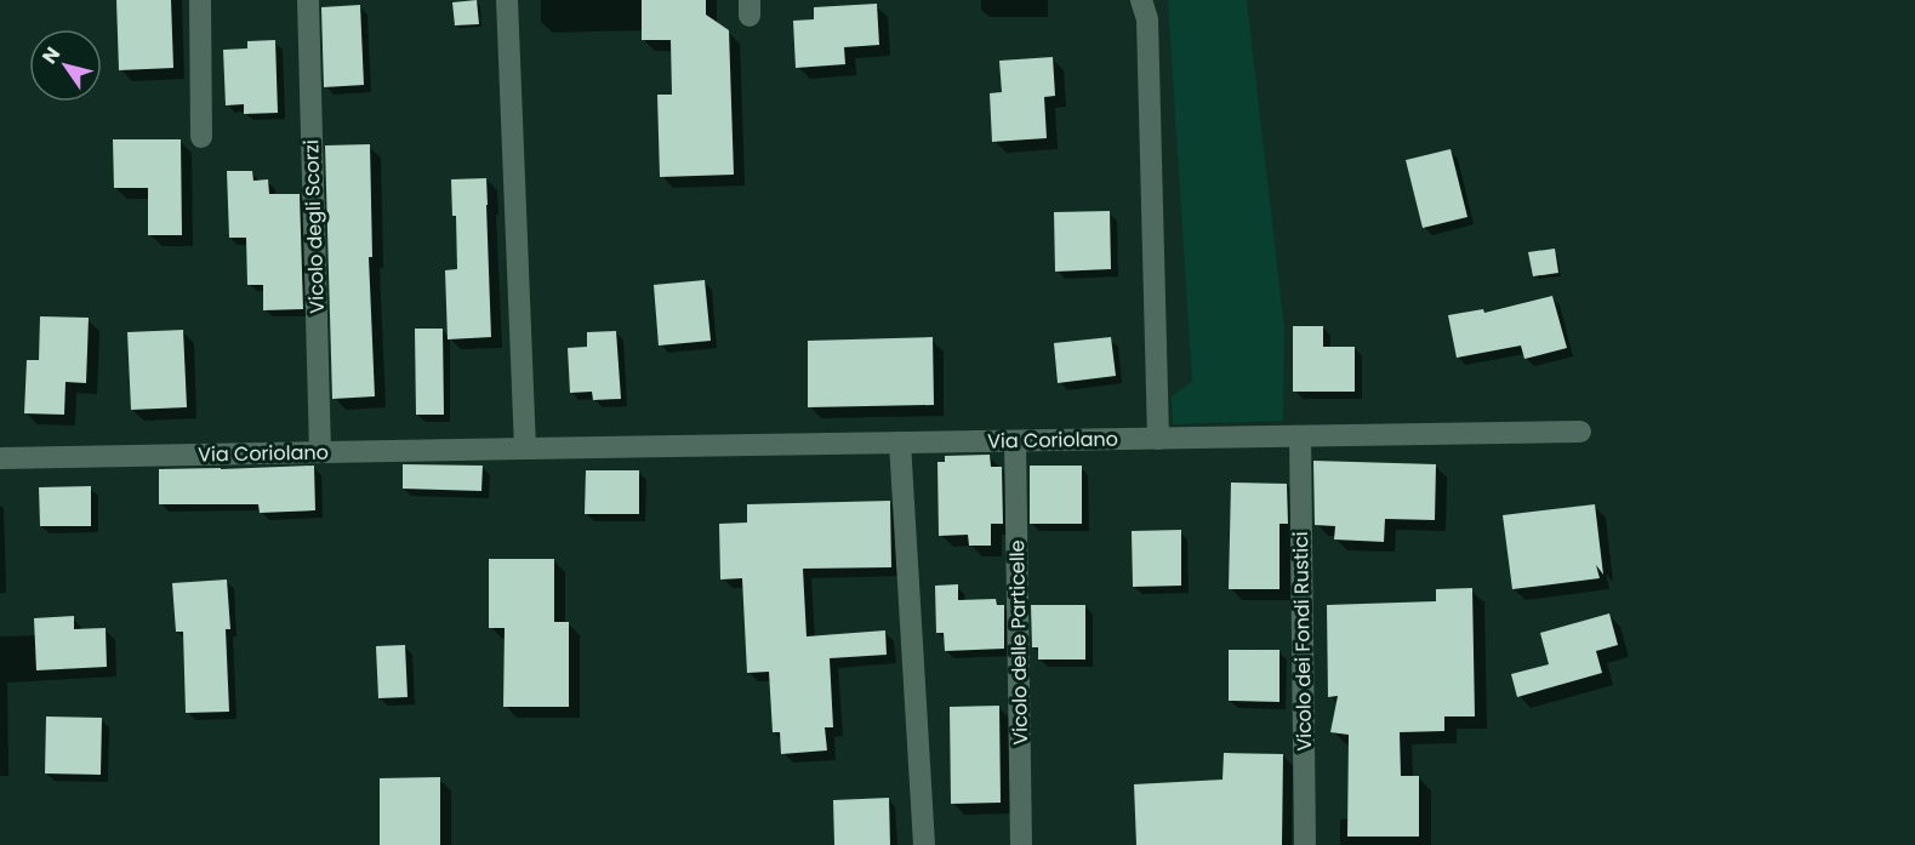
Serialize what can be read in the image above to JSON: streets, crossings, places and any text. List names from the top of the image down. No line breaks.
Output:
{"streets":{"street":["Vicolo degli Scorzi","Via Coriolano","Vicolo dei Fondi Rustici","Vicolo delle Particelle"]},"crossings":[["Vicolo degli Scorzi","Via Coriolano"],["Via Coriolano","Vicolo dei Fondi Rustici"],["Via Coriolano","Vicolo delle Particelle"]],"north":"top left"}
